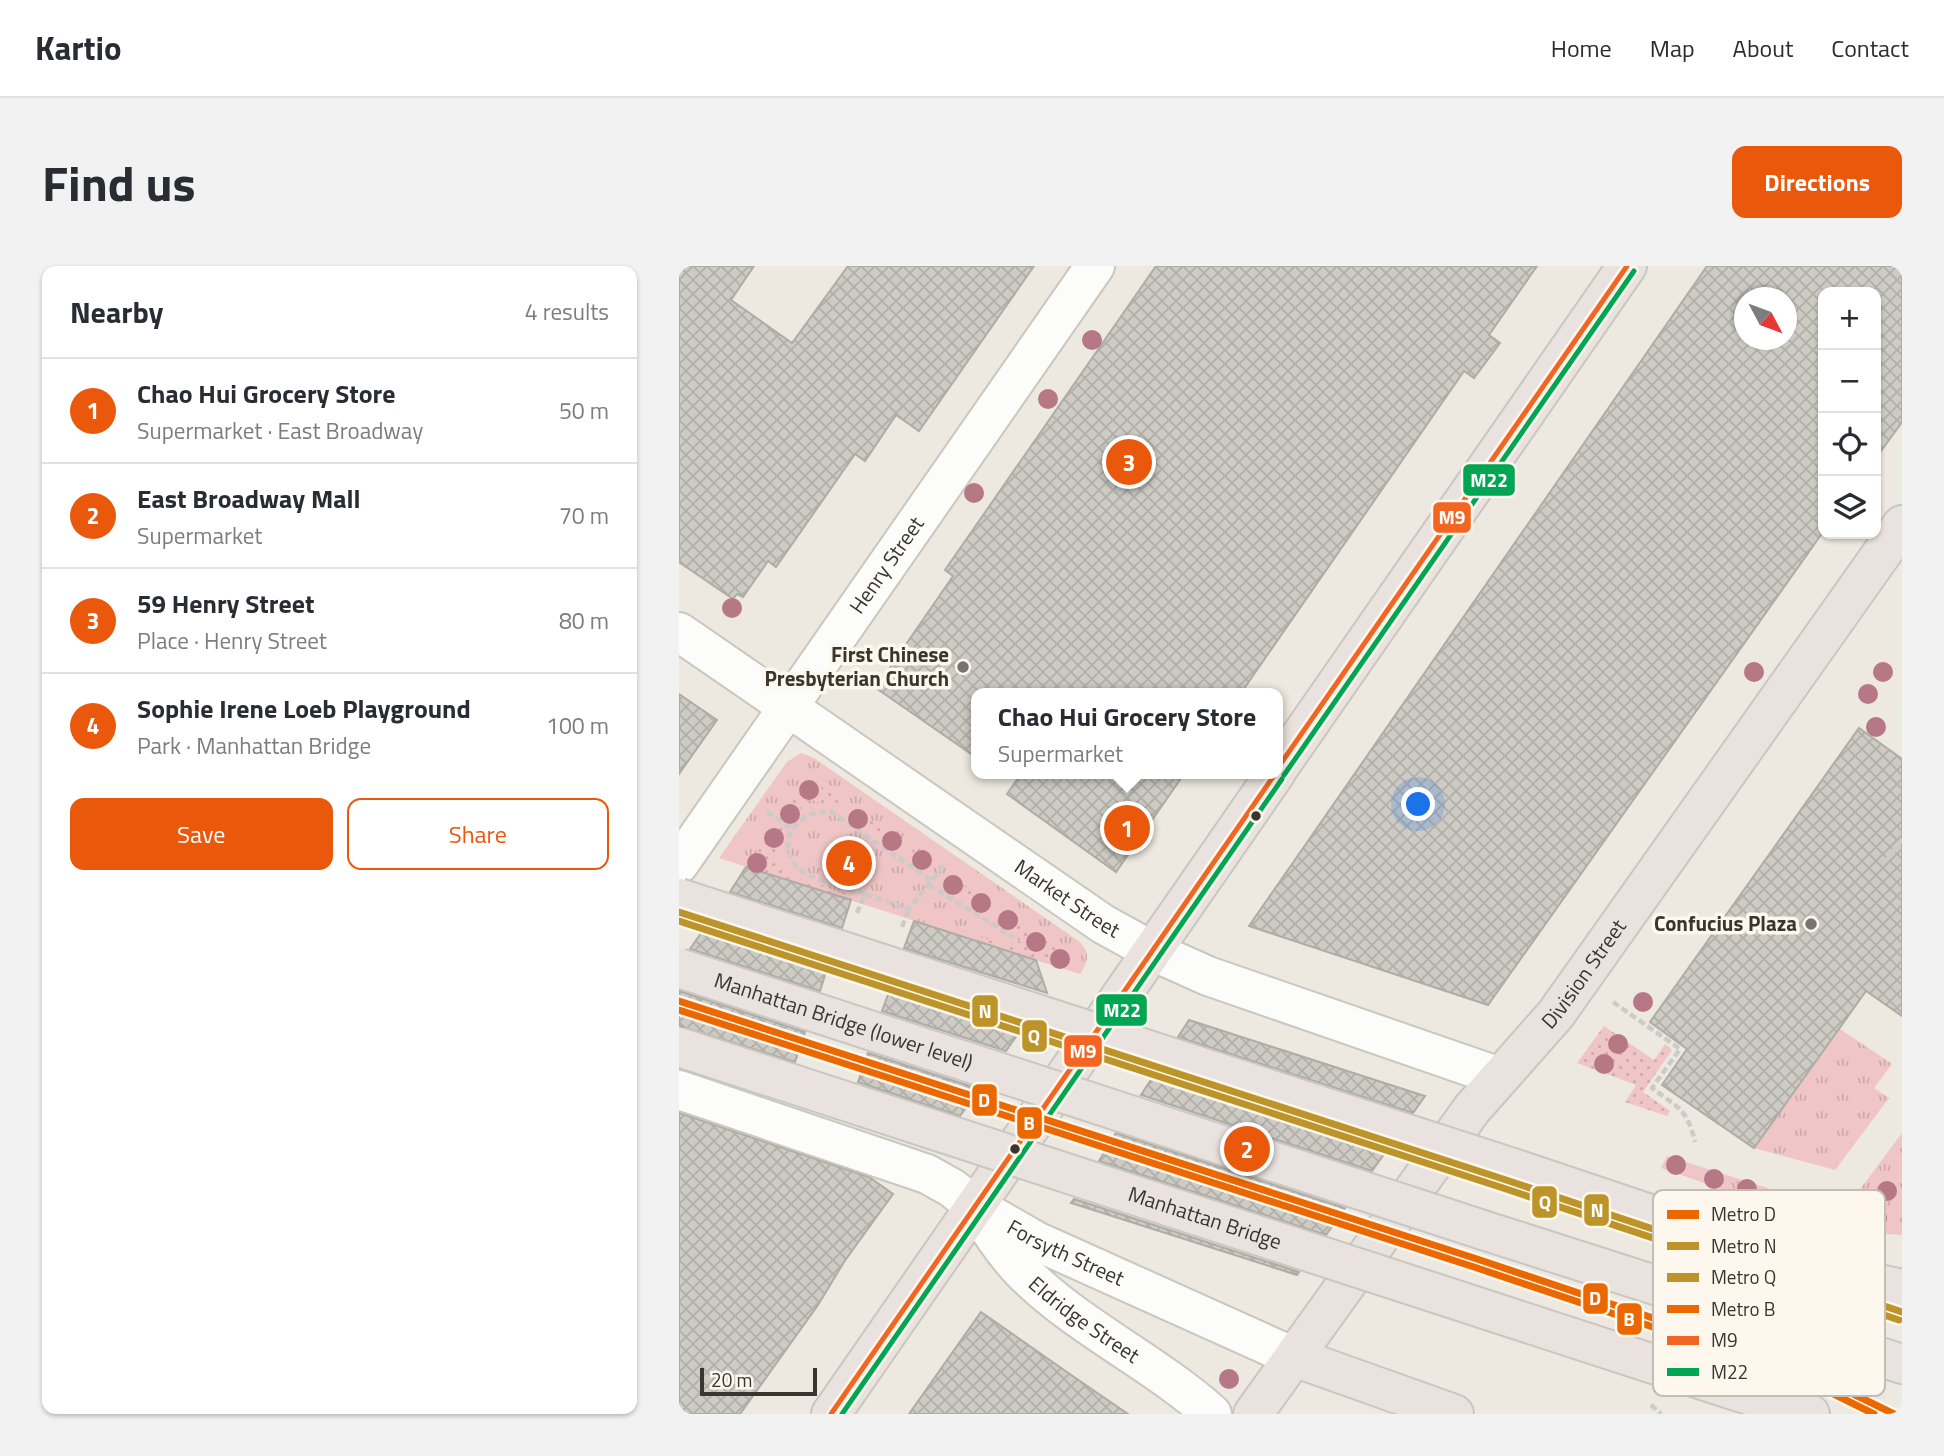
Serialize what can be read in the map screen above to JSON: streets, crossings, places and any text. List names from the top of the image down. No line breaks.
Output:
{"streets":{"main road":["Division Street","Manhattan Bridge (lower level)","Manhattan Bridge","Forsyth Street"],"street":["Henry Street","Market Street","Eldridge Street"]},"crossings":[["Henry Street","Market Street"],["Market Street","Division Street"],["Division Street","Forsyth Street"],["Forsyth Street","Eldridge Street"]],"places":["First Chinese Presbyterian Church","Confucius Plaza"],"lines":["transit line M9","transit line M22","metro line N","metro line Q","metro line D","metro line B"],"legend":["Metro D","Metro N","Metro Q","Metro B","M9","M22"],"scale_bar":"20 m","north":"bottom right","page":{"header":"Kartio","nav":["Home","Map","About","Contact"],"title":"Find us","buttons":["Directions",["Save","Share"]],"heading":["Nearby","4 results"],"map_buttons":["+","−"],"list":[{"mark":"1","name":"Chao Hui Grocery Store","note":"Supermarket · East Broadway","value":"50 m"},{"mark":"2","name":"East Broadway Mall","note":"Supermarket","value":"70 m"},{"mark":"3","name":"59 Henry Street","note":"Place · Henry Street","value":"80 m"},{"mark":"4","name":"Sophie Irene Loeb Playground","note":"Park · Manhattan Bridge","value":"100 m"}],"pins":["3","1","4","2"],"popup":["Chao Hui Grocery Store","Supermarket"],"scale":"20 m"}}
